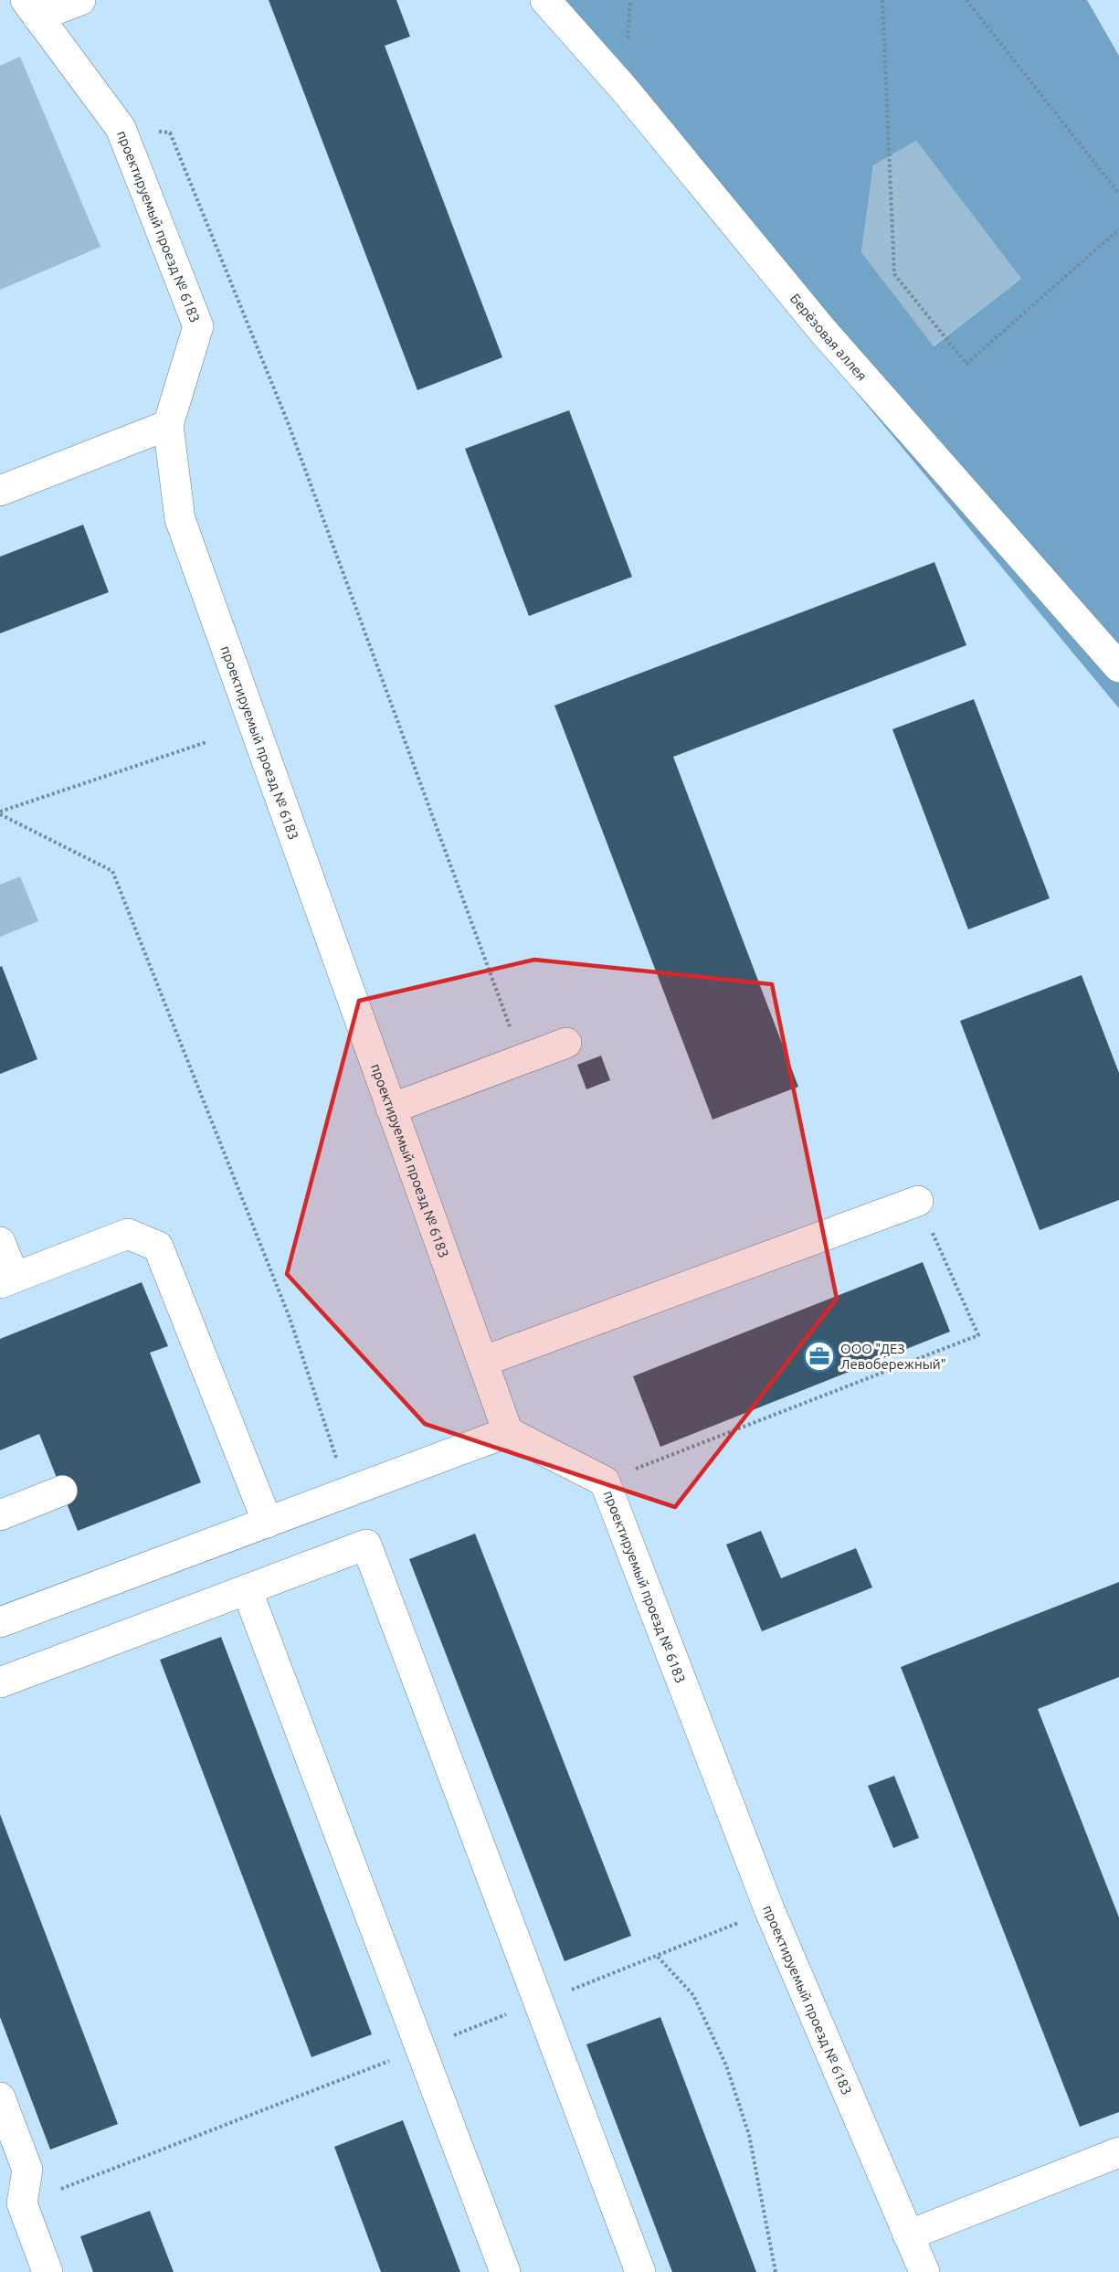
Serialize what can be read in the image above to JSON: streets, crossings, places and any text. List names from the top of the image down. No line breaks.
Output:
{"streets":{"street":["проектируемый проезд № 6183","Берёзовая аллея"]},"places":{"office":["ООО \"ДЕЗ Левобережный\""]}}
